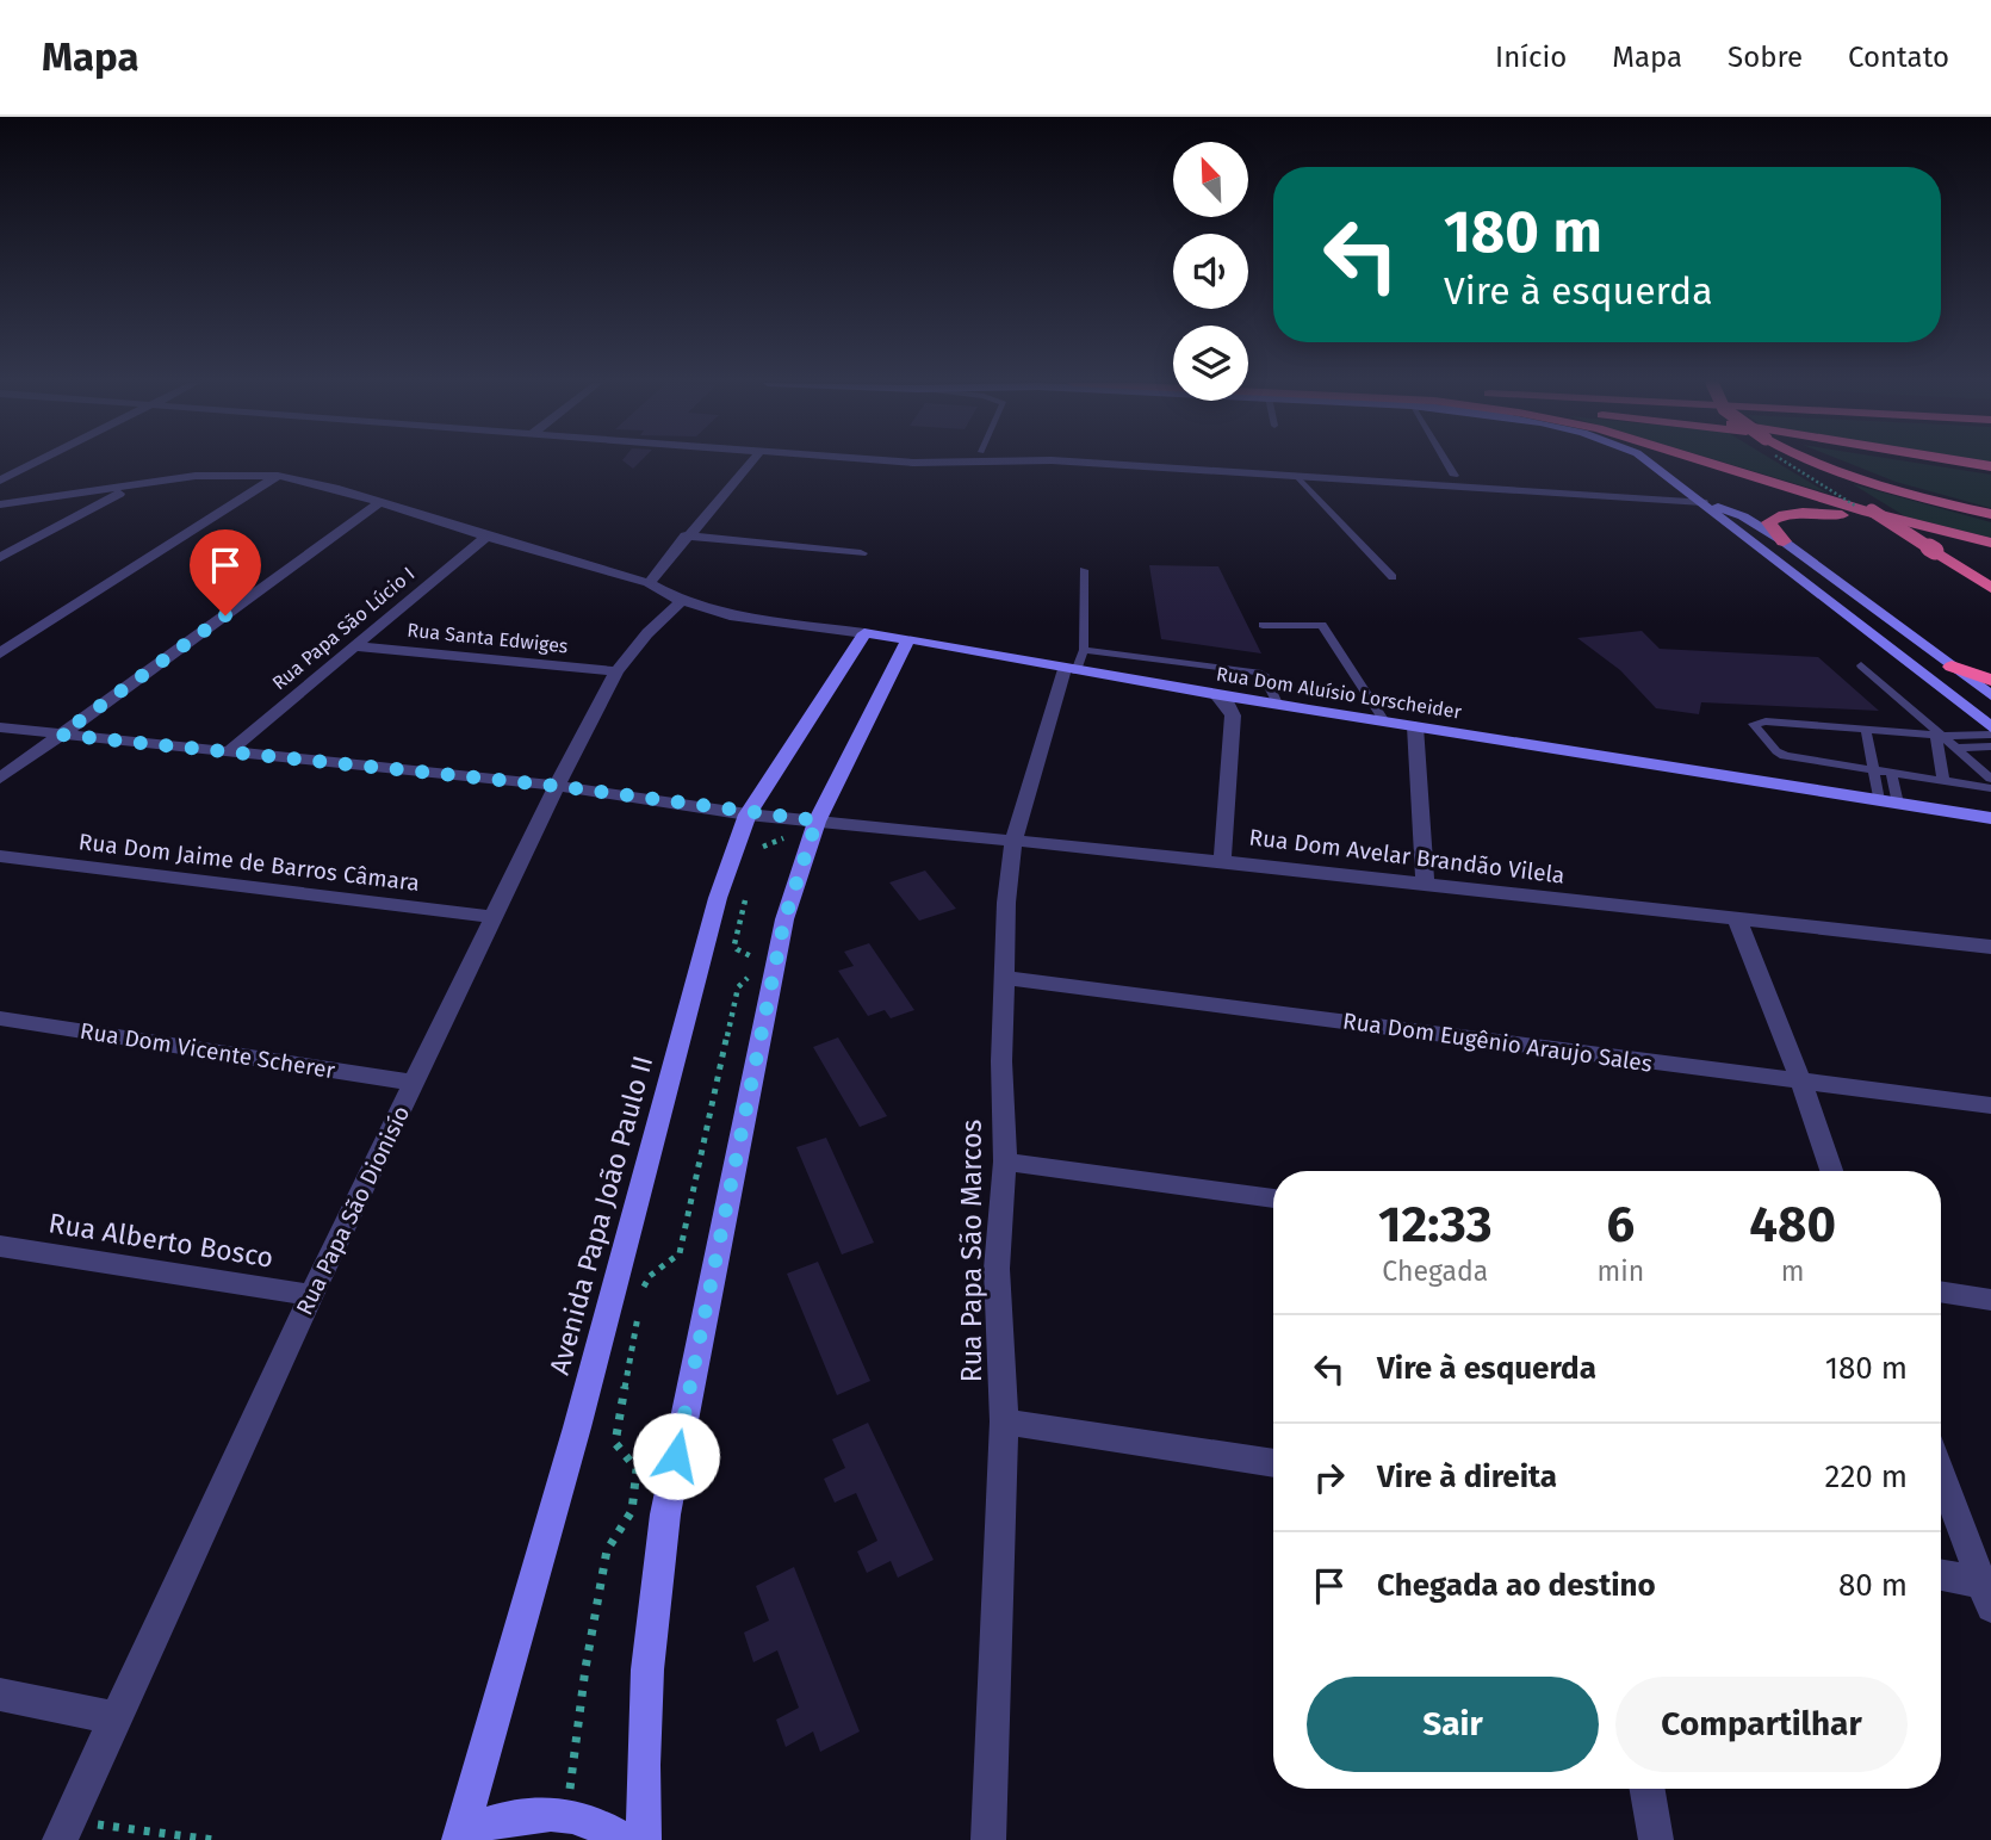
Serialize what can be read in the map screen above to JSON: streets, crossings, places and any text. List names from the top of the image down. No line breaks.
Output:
{"streets":{"street":["Rua Papa São Lúcio I","Rua Santa Edwiges","Rua Dom Aluísio Lorscheider","Rua Dom Avelar Brandão Vilela","Rua Dom Jaime de Barros Câmara","Rua Dom Eugênio Araujo Sales","Rua Dom Vicente Scherer","Rua Papa São Dionisío","Avenida Papa João Paulo II","Rua Alberto Bosco","Rua Papa São Marcos"]},"crossings":[["Rua Papa São Lúcio I","Rua Santa Edwiges"],["Rua Papa São Lúcio I","Rua Dom Aluísio Lorscheider"],["Rua Papa São Lúcio I","Rua Dom Avelar Brandão Vilela"],["Rua Santa Edwiges","Rua Papa São Dionisío"],["Rua Dom Aluísio Lorscheider","Rua Papa São Dionisío"],["Rua Dom Aluísio Lorscheider","Avenida Papa João Paulo II"],["Rua Dom Aluísio Lorscheider","Rua Papa São Marcos"],["Rua Dom Avelar Brandão Vilela","Rua Papa São Dionisío"],["Rua Dom Avelar Brandão Vilela","Avenida Papa João Paulo II"],["Rua Dom Avelar Brandão Vilela","Rua Papa São Marcos"],["Rua Dom Jaime de Barros Câmara","Rua Papa São Dionisío"],["Rua Dom Eugênio Araujo Sales","Rua Papa São Marcos"],["Rua Dom Vicente Scherer","Rua Papa São Dionisío"],["Rua Papa São Dionisío","Rua Alberto Bosco"]],"north":"top left","page":{"header":"Mapa","nav":["Início","Mapa","Sobre","Contato"],"turn":["180 m","Vire à esquerda"],"eta":["12:33","Chegada","6","min","480","m"],"list":[{"name":"Vire à esquerda","value":"180 m"},{"name":"Vire à direita","value":"220 m"},{"name":"Chegada ao destino","value":"80 m"}],"buttons":["Sair","Compartilhar"]}}
